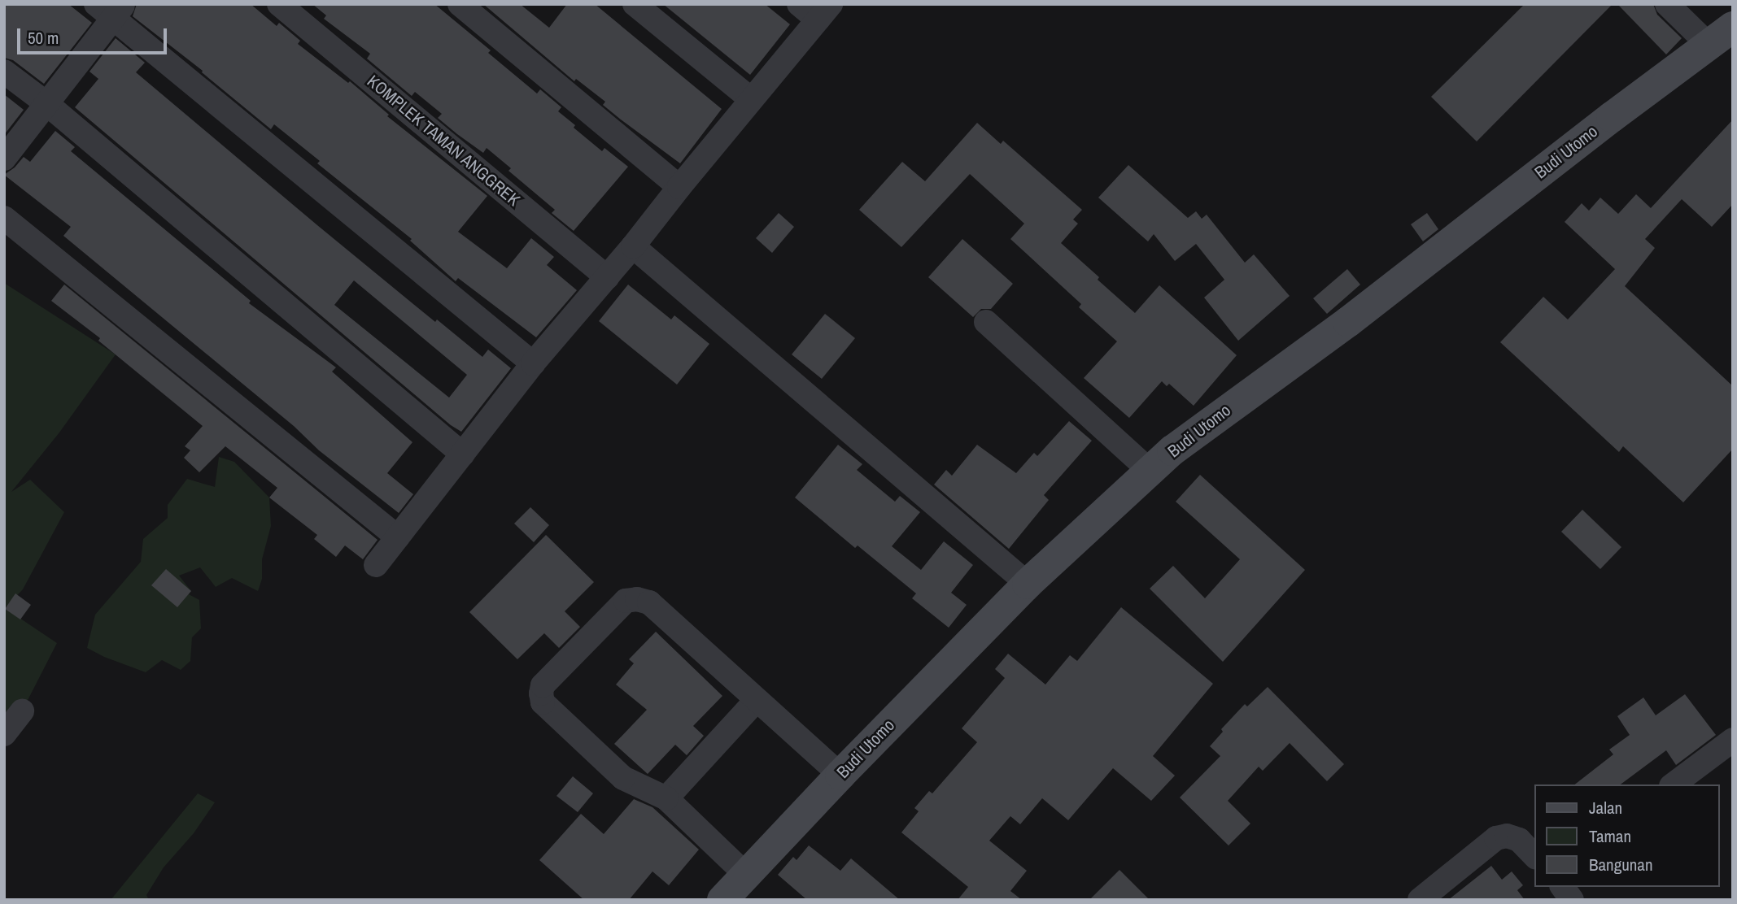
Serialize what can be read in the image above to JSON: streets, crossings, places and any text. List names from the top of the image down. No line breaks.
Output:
{"streets":{"street":["KOMPLEK TAMAN ANGGREK","Budi Utomo"]},"legend":["Jalan","Taman","Bangunan"],"scale_bar":"50 m"}
